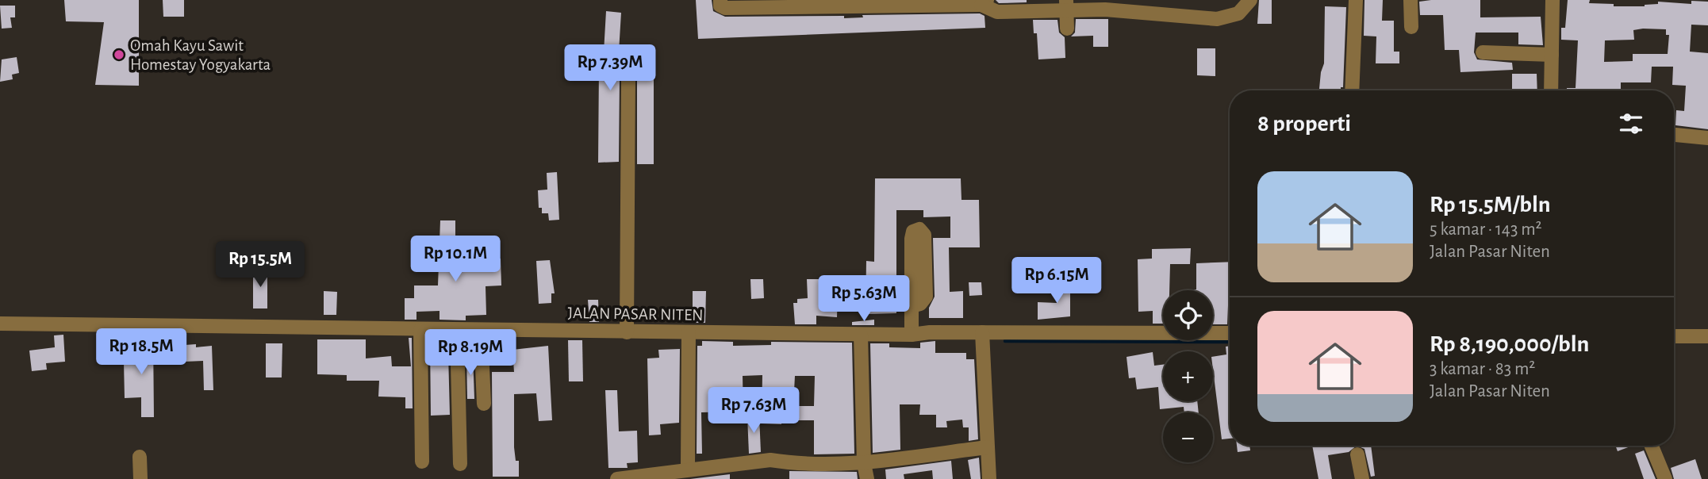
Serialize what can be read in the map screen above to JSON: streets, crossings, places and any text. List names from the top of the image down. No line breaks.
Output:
{"streets":{"street":["JALAN PASAR NITEN"]},"places":["Omah Kayu Sawit Homestay Yogyakarta"],"page":{"price":["Rp 7.39M","Rp 10.1M","Rp 15.5M","Rp 6.15M","Rp 5.63M","Rp 18.5M","Rp 8.19M","Rp 7.63M"],"heading":"8 properti","list":[{"name":"Rp 15.5M/bln","note":"5 kamar · 143 m² · Jalan Pasar Niten"},{"name":"Rp 8,190,000/bln","note":"3 kamar · 83 m² · Jalan Pasar Niten"}],"map_buttons":["+","−"]}}
